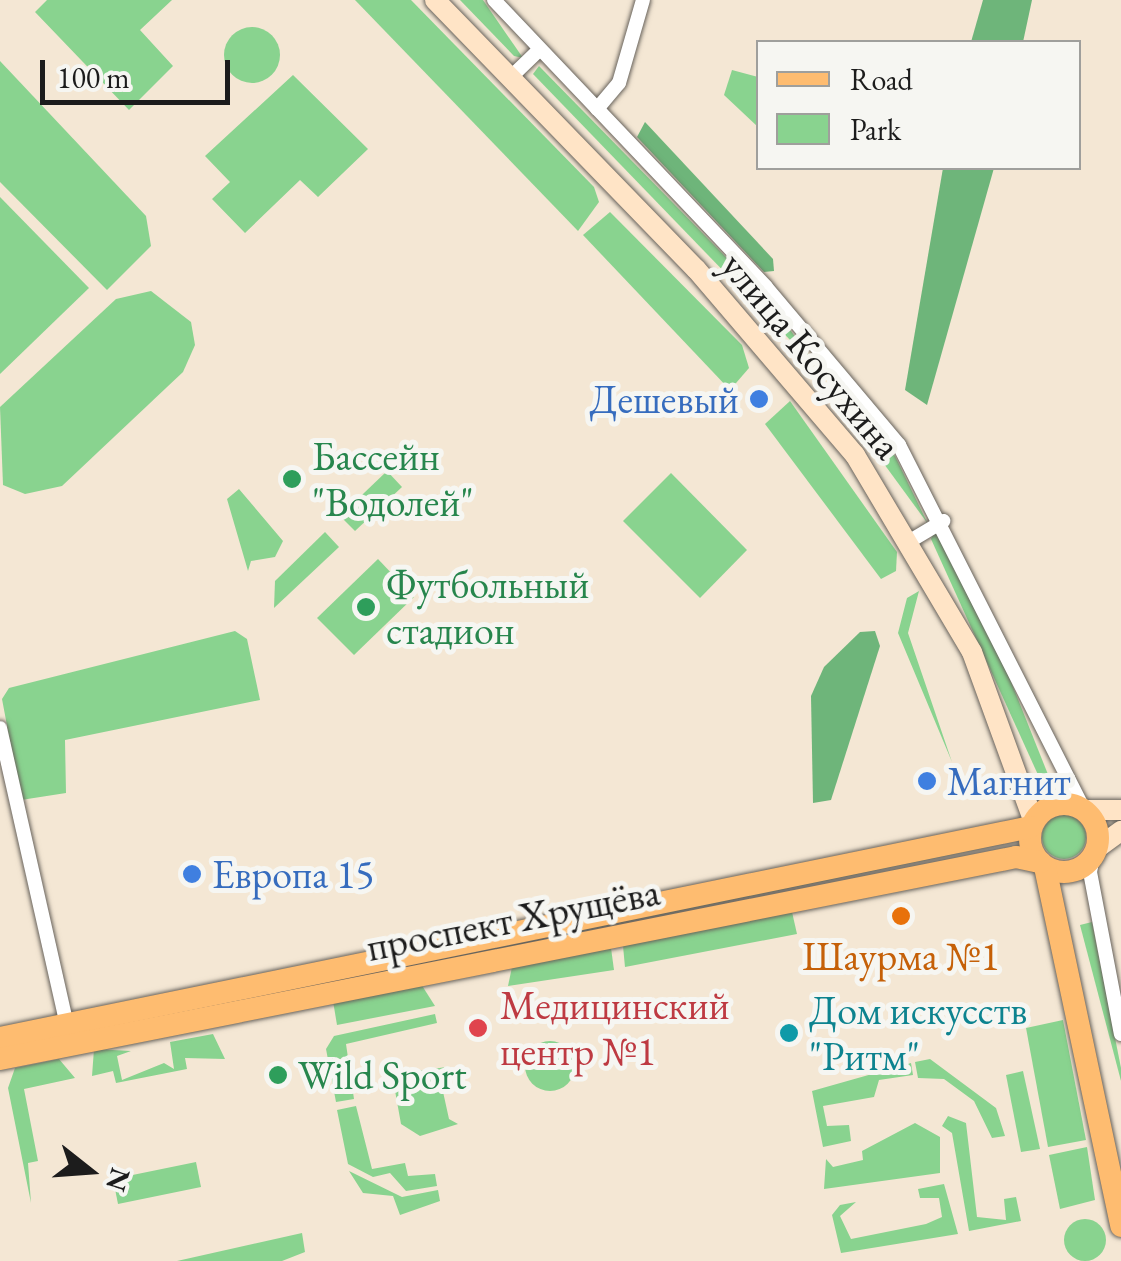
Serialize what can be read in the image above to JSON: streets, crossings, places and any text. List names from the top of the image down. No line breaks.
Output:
{"streets":{"main road":["улица Косухина","проспект Хрущёва"]},"crossings":[["улица Косухина","проспект Хрущёва"]],"places":["Дешевый","Бассейн \"Водолей\"","Футбольный стадион","Магнит","Европа 15","Шаурма №1","Медицинский центр №1","Дом искусств \"Ритм\"","Wild Sport"],"legend":["Road","Park"],"scale_bar":"100 m","north":"right"}
